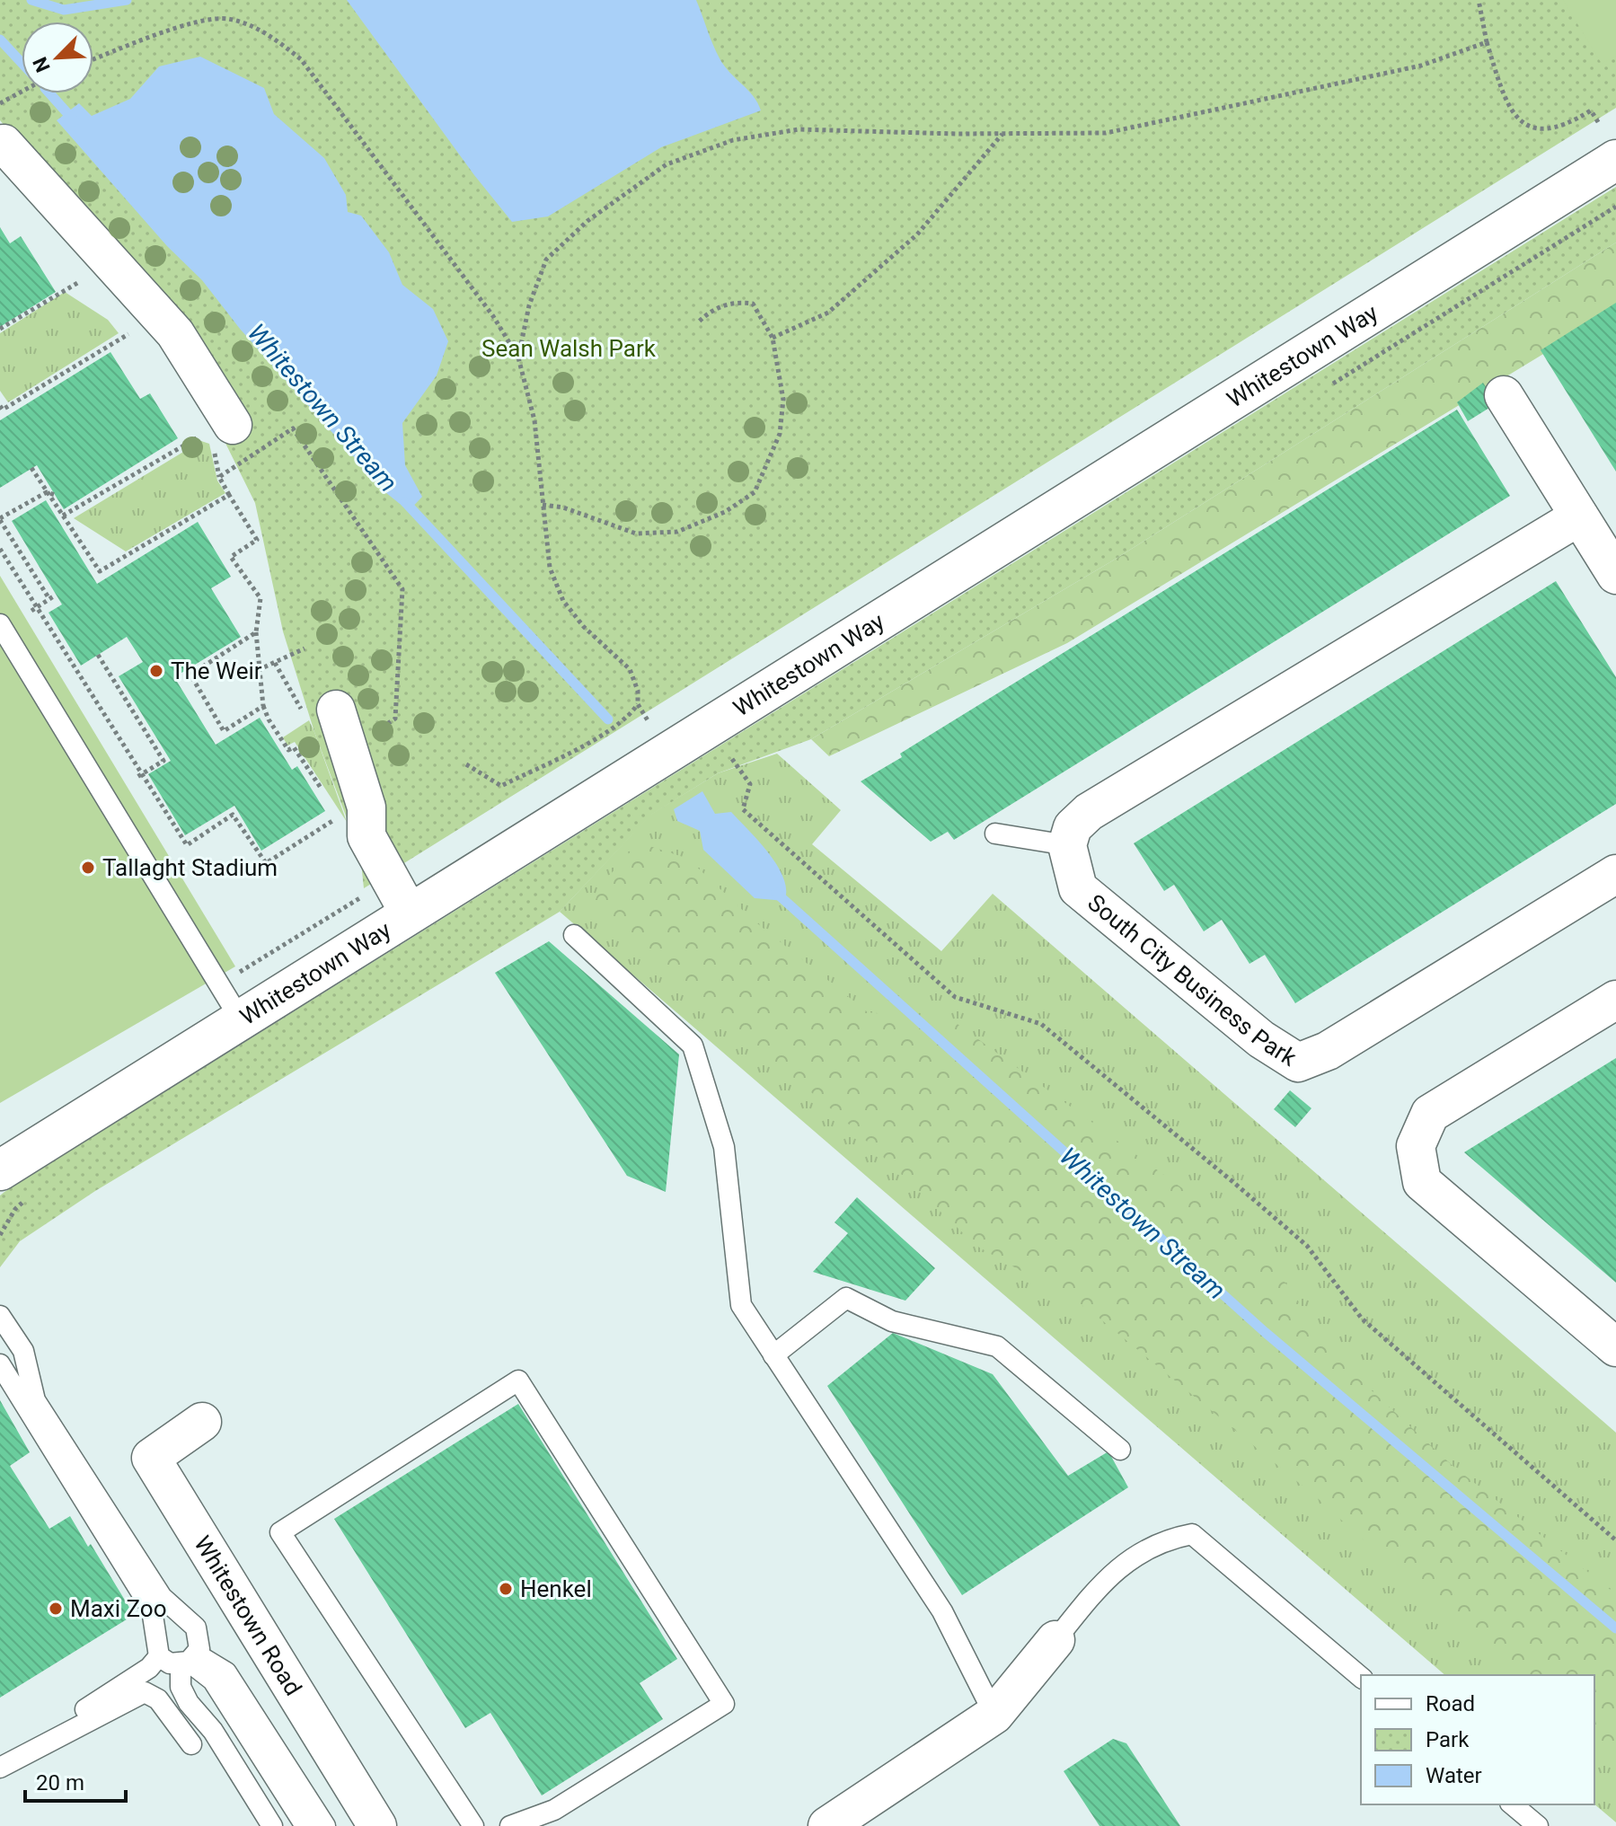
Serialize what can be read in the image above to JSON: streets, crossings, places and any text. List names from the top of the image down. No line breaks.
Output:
{"streets":{"street":["Whitestown Way","South City Business Park","Whitestown Road"]},"water":["Whitestown Stream"],"parks":["Sean Walsh Park"],"places":["The Weir","Tallaght Stadium","Henkel","Maxi Zoo"],"legend":["Road","Park","Water"],"scale_bar":"20 m","north":"bottom left"}
